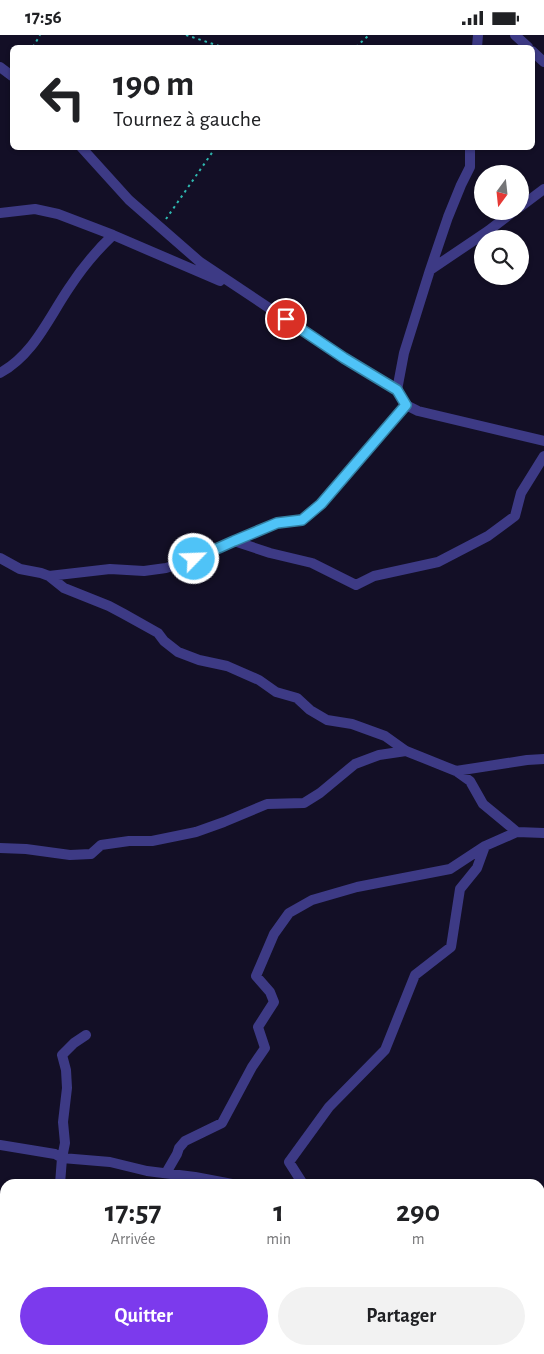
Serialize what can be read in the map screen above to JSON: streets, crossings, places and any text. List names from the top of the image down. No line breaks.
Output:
{"north":"bottom","page":{"status":"17:56","turn":["190 m","Tournez à gauche"],"eta":["17:57","Arrivée","1","min","290","m"],"buttons":["Quitter","Partager"]}}
